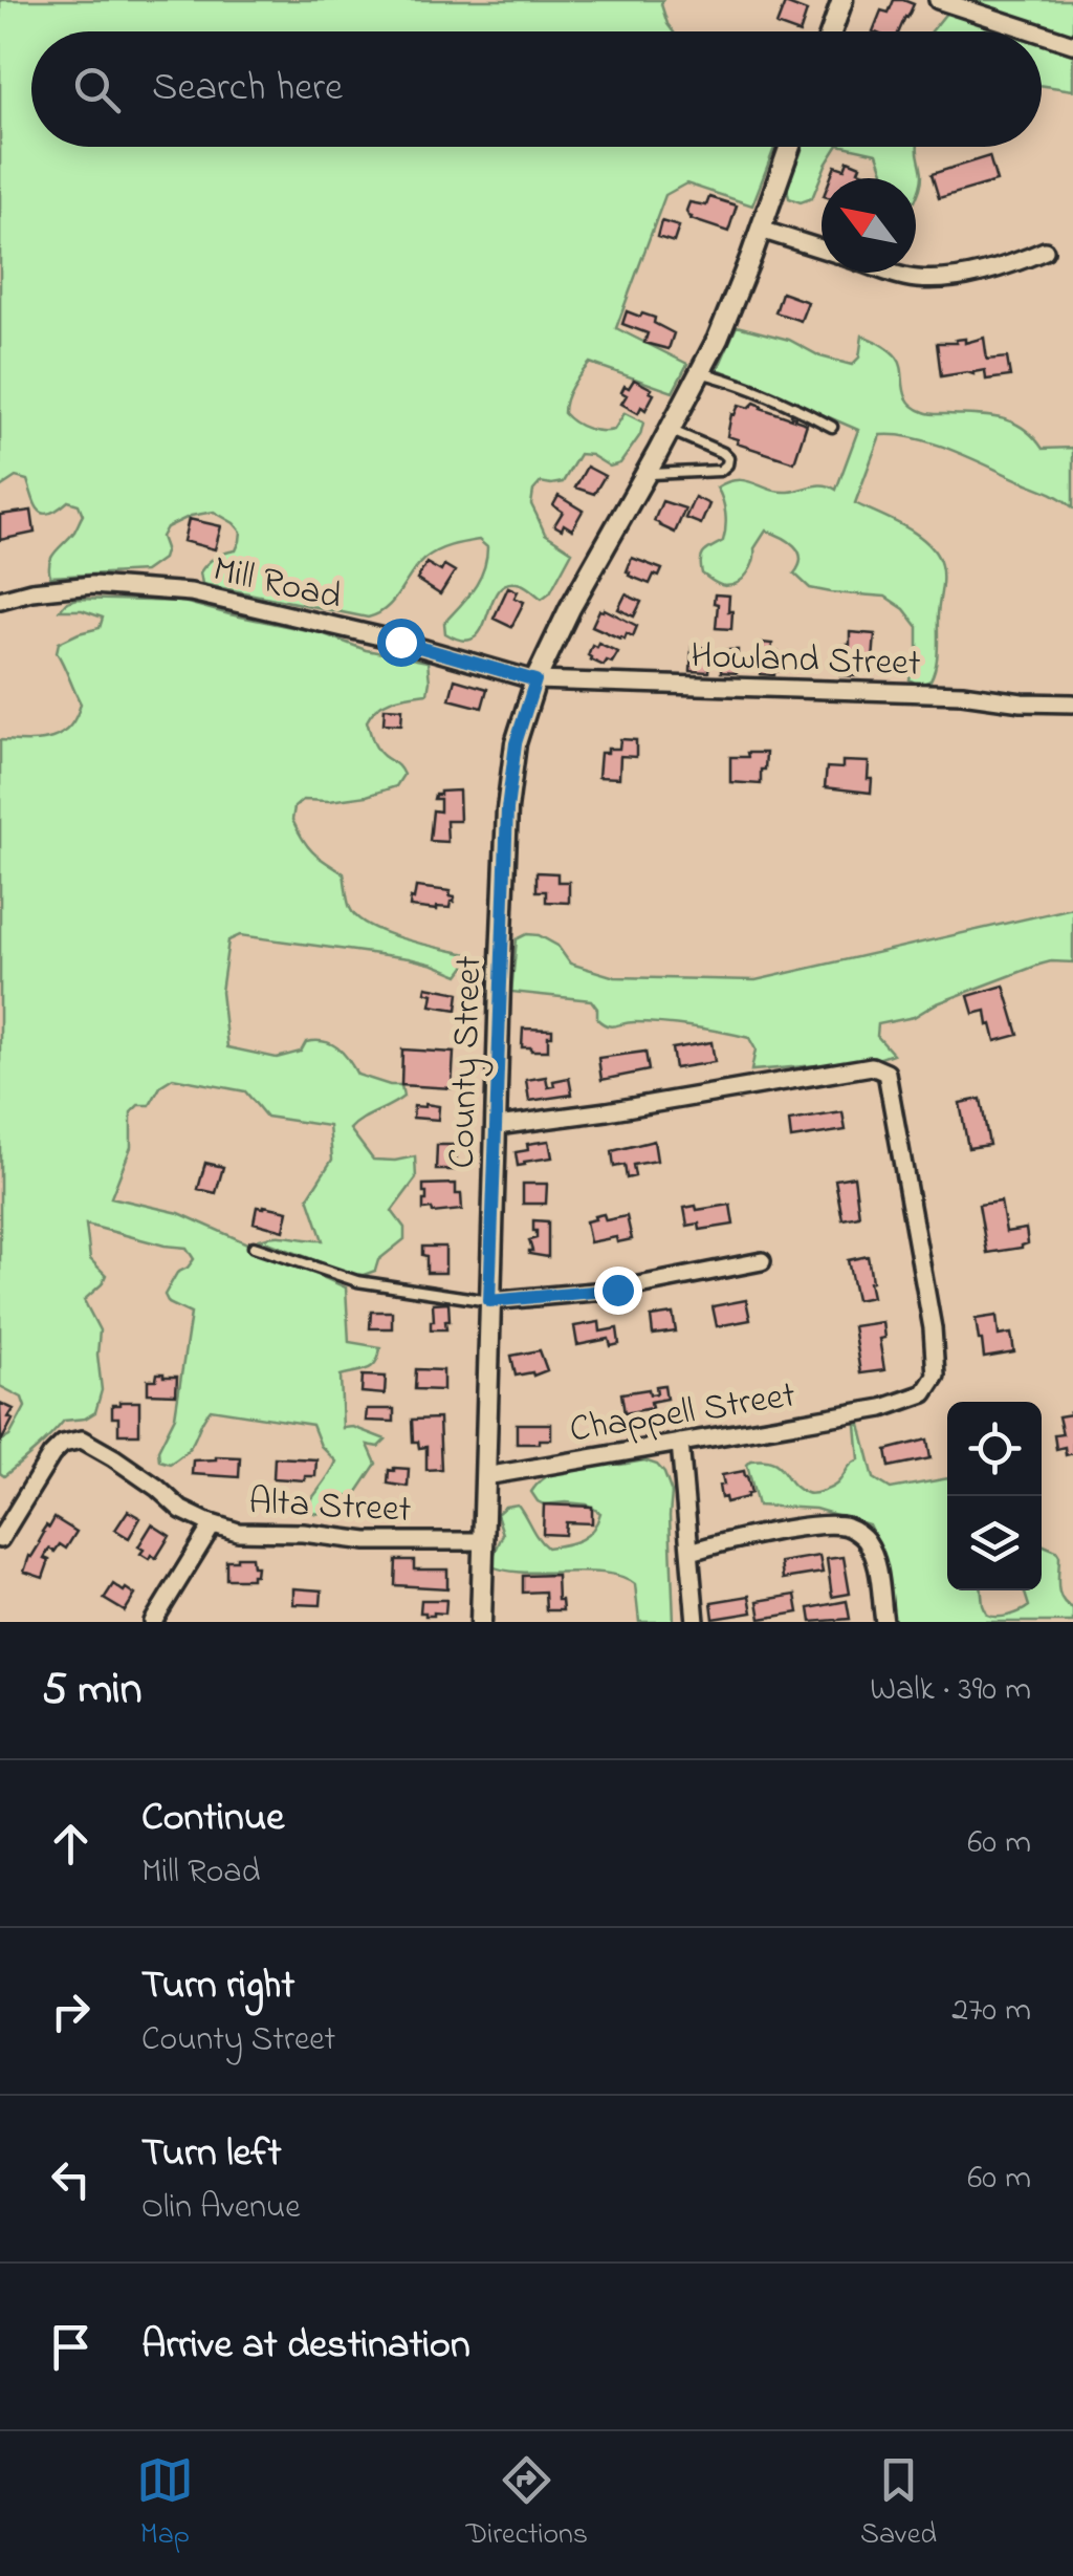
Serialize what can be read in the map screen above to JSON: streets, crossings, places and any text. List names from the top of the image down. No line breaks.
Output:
{"streets":{"street":["Mill Road","Howland Street","County Street","Chappell Street","Alta Street"]},"crossings":[["Mill Road","Howland Street"],["Mill Road","County Street"],["Howland Street","County Street"],["County Street","Chappell Street"],["County Street","Alta Street"]],"north":"top left","page":{"search":"Search here","heading":["5 min","Walk · 390 m"],"list":[["Continue","Mill Road","60 m"],["Turn right","County Street","270 m"],["Turn left","Olin Avenue","60 m"],"Arrive at destination"],"nav":["Map","Directions","Saved"]}}
